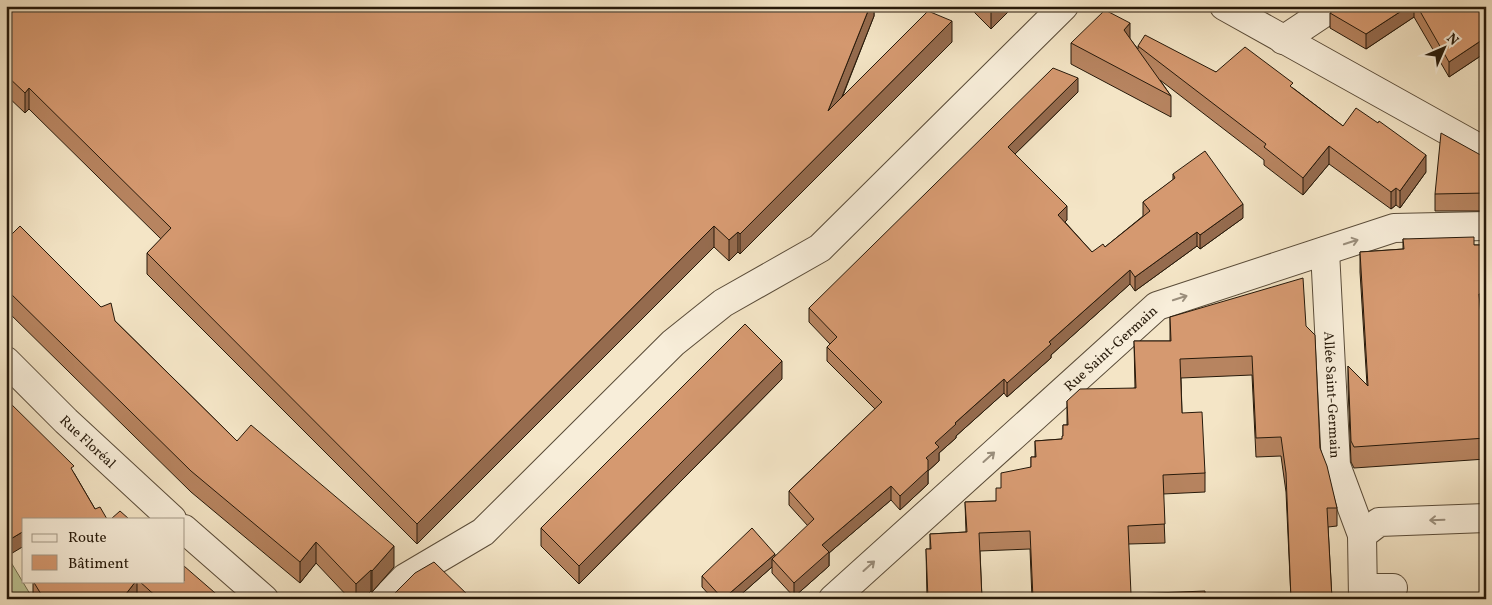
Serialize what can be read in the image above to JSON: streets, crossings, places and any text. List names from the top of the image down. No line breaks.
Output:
{"streets":{"street":["Rue Saint-Germain","Allée Saint-Germain","Rue Floréal"]},"crossings":[["Rue Saint-Germain","Allée Saint-Germain"]],"one_way":["Rue Saint-Germain"],"legend":["Route","Bâtiment"],"north":"top right"}
